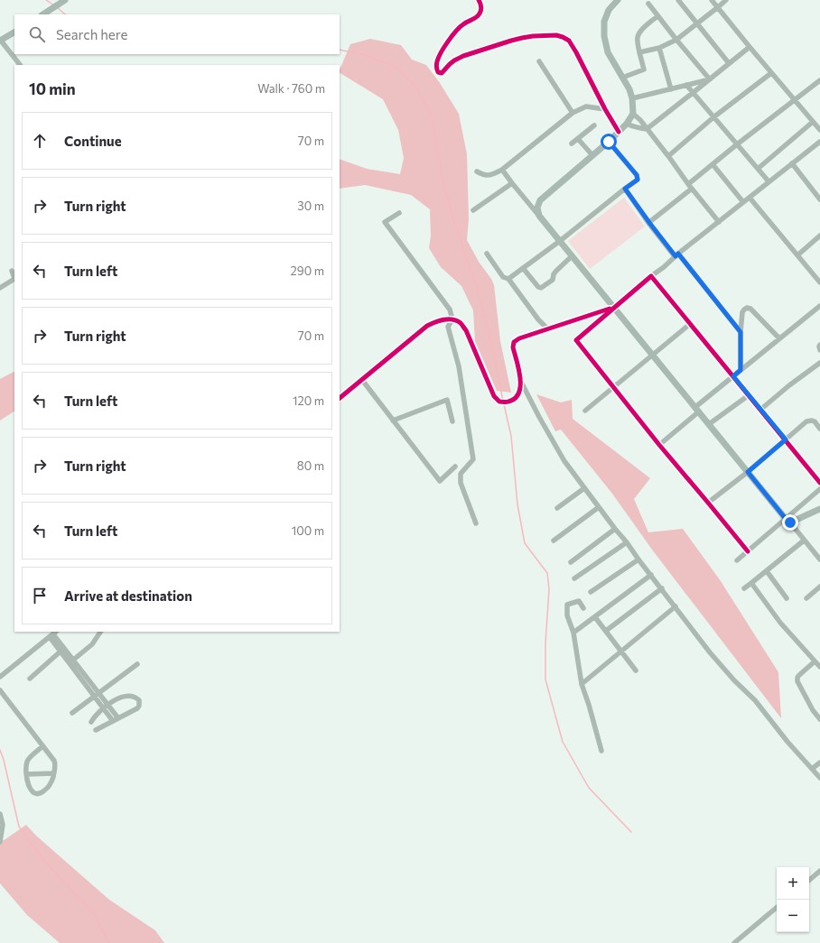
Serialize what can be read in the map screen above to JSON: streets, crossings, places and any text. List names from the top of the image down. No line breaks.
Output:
{"page":{"search":"Search here","heading":["10 min","Walk · 760 m"],"list":[["Continue","70 m"],["Turn right","30 m"],["Turn left","290 m"],["Turn right","70 m"],["Turn left","120 m"],["Turn right","80 m"],["Turn left","100 m"],"Arrive at destination"],"map_buttons":["+","−"]}}
